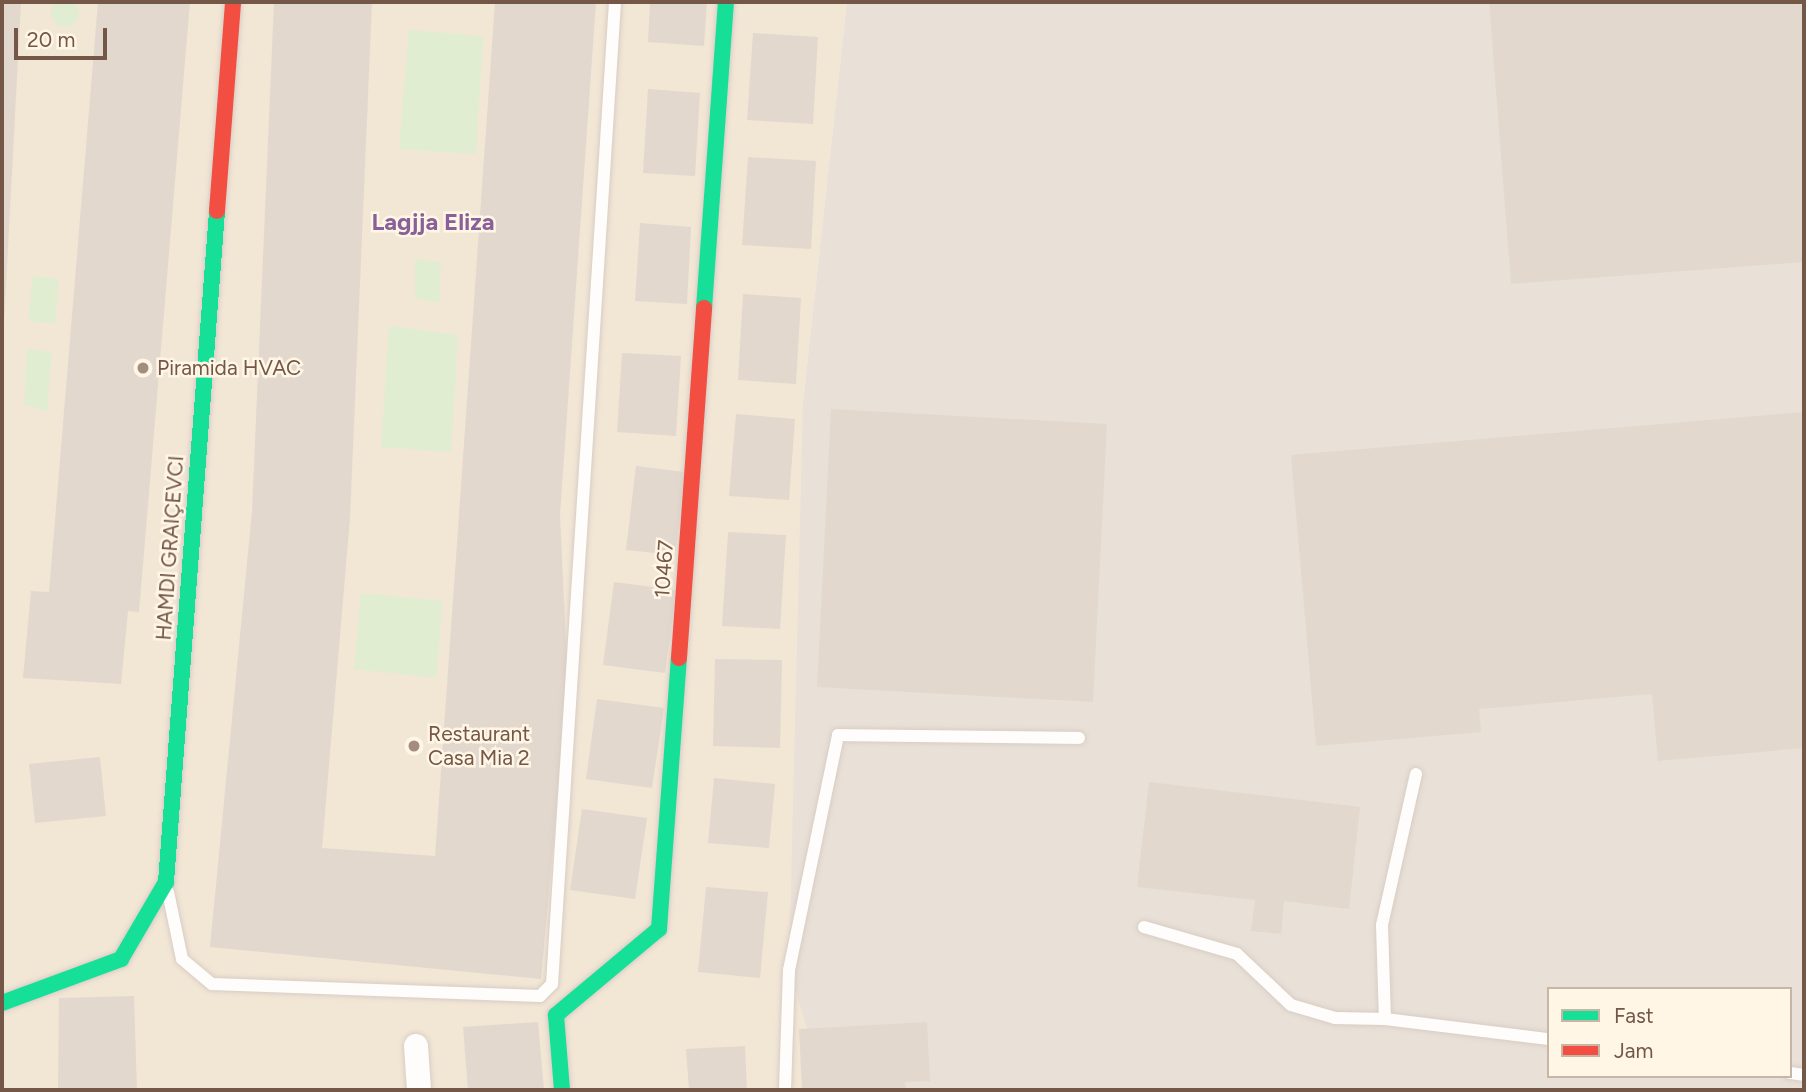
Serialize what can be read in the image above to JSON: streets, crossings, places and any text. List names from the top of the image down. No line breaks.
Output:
{"streets":{"street":["HAMDI GRAIÇEVCI","10467"]},"districts":["Lagjja Eliza"],"places":["Piramida HVAC","Restaurant Casa Mia 2"],"legend":["Fast","Jam"],"scale_bar":"20 m"}
